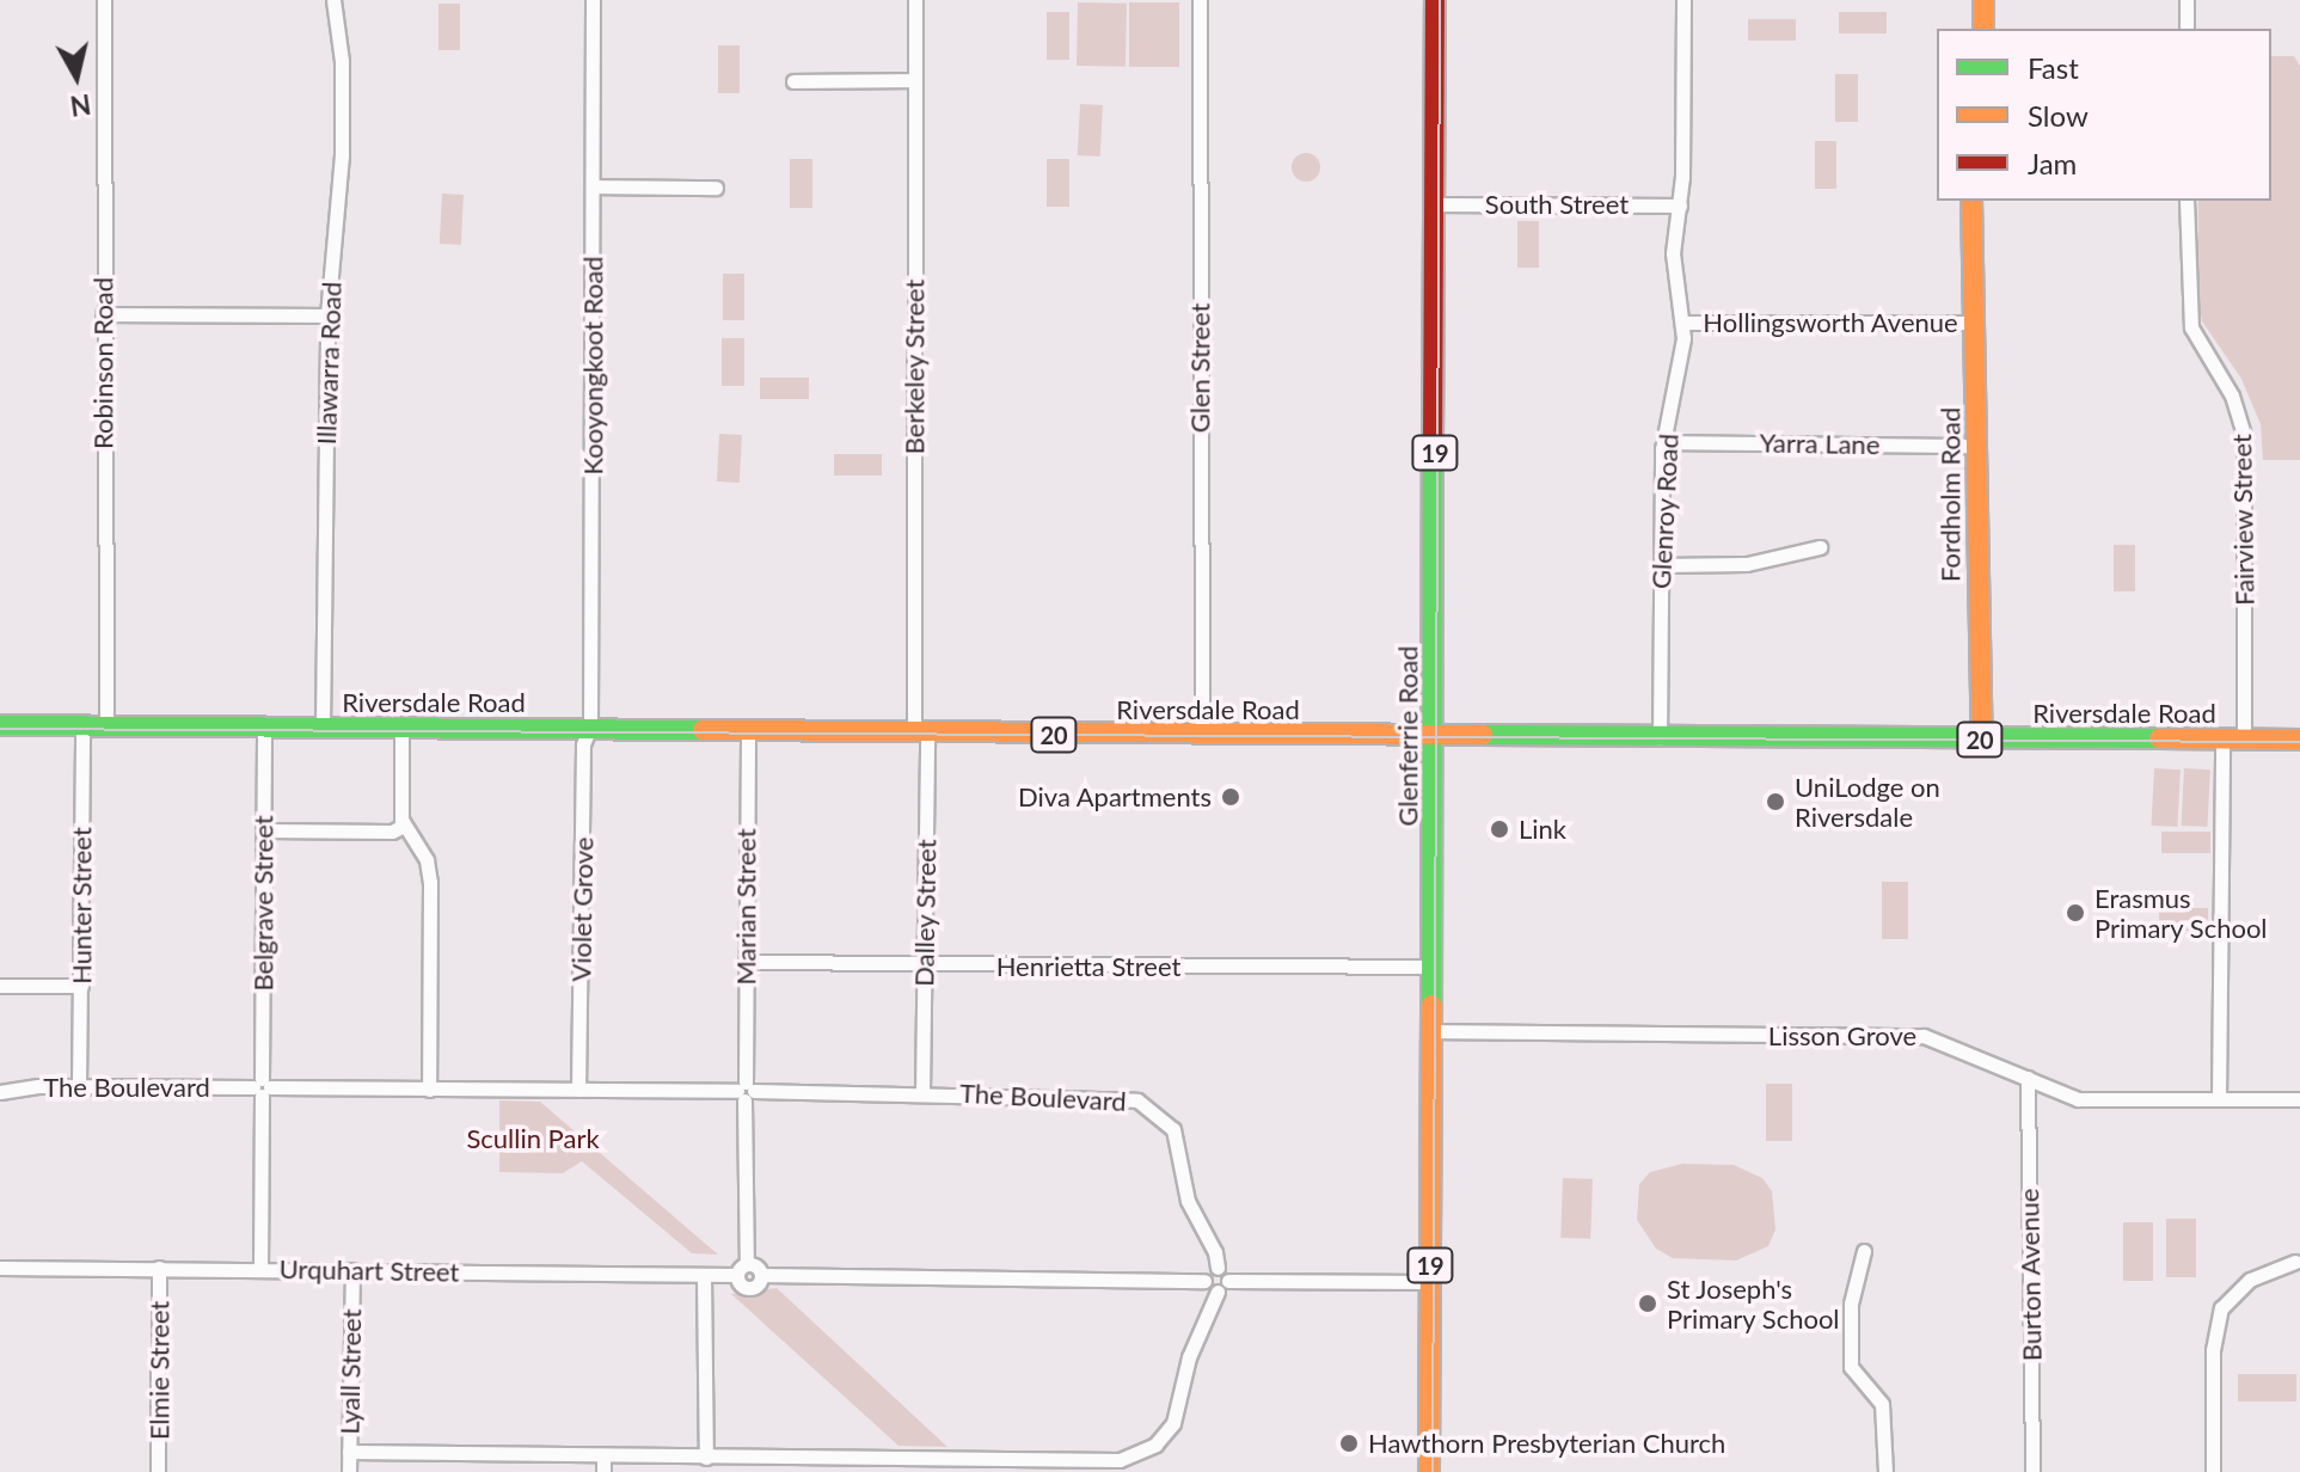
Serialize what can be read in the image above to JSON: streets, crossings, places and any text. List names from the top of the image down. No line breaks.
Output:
{"streets":{"main road":["19","Fordholm Road","Riversdale Road","20","Glenferrie Road"],"street":["South Street","Hollingsworth Avenue","Robinson Road","Illawarra Road","Kooyongkoot Road","Berkeley Street","Glen Street","Yarra Lane","Glenroy Road","Fairview Street","Belgrave Street","Hunter Street","Marian Street","Violet Grove","Dalley Street","Henrietta Street","Lisson Grove","The Boulevard","Urquhart Street","Burton Avenue","Elmie Street","Lyall Street"]},"crossings":[["South Street","Glenroy Road"],["South Street","Glenferrie Road"],["Hollingsworth Avenue","Fordholm Road"],["Hollingsworth Avenue","Glenroy Road"],["Robinson Road","Riversdale Road"],["Illawarra Road","Riversdale Road"],["Kooyongkoot Road","Riversdale Road"],["Kooyongkoot Road","Violet Grove"],["Berkeley Street","Riversdale Road"],["Berkeley Street","Dalley Street"],["Glen Street","Riversdale Road"],["Yarra Lane","Fordholm Road"],["Yarra Lane","Glenroy Road"],["Fordholm Road","Riversdale Road"],["Glenroy Road","Riversdale Road"],["Fairview Street","Riversdale Road"],["Riversdale Road","Glenferrie Road"],["Riversdale Road","Belgrave Street"],["Riversdale Road","Hunter Street"],["Riversdale Road","Marian Street"],["Riversdale Road","Violet Grove"],["Riversdale Road","Dalley Street"],["Glenferrie Road","Henrietta Street"],["Glenferrie Road","Lisson Grove"],["Belgrave Street","The Boulevard"],["Belgrave Street","Urquhart Street"],["Hunter Street","The Boulevard"],["Marian Street","Henrietta Street"],["Marian Street","The Boulevard"],["Marian Street","Urquhart Street"],["Violet Grove","The Boulevard"],["Dalley Street","Henrietta Street"],["Dalley Street","The Boulevard"],["Lisson Grove","Burton Avenue"],["Urquhart Street","Elmie Street"],["Urquhart Street","Lyall Street"]],"parks":["Scullin Park"],"places":["Diva Apartments","UniLodge on Riversdale","Link","Erasmus Primary School","St Joseph's Primary School","Hawthorn Presbyterian Church"],"legend":["Fast","Slow","Jam"],"north":"bottom"}
